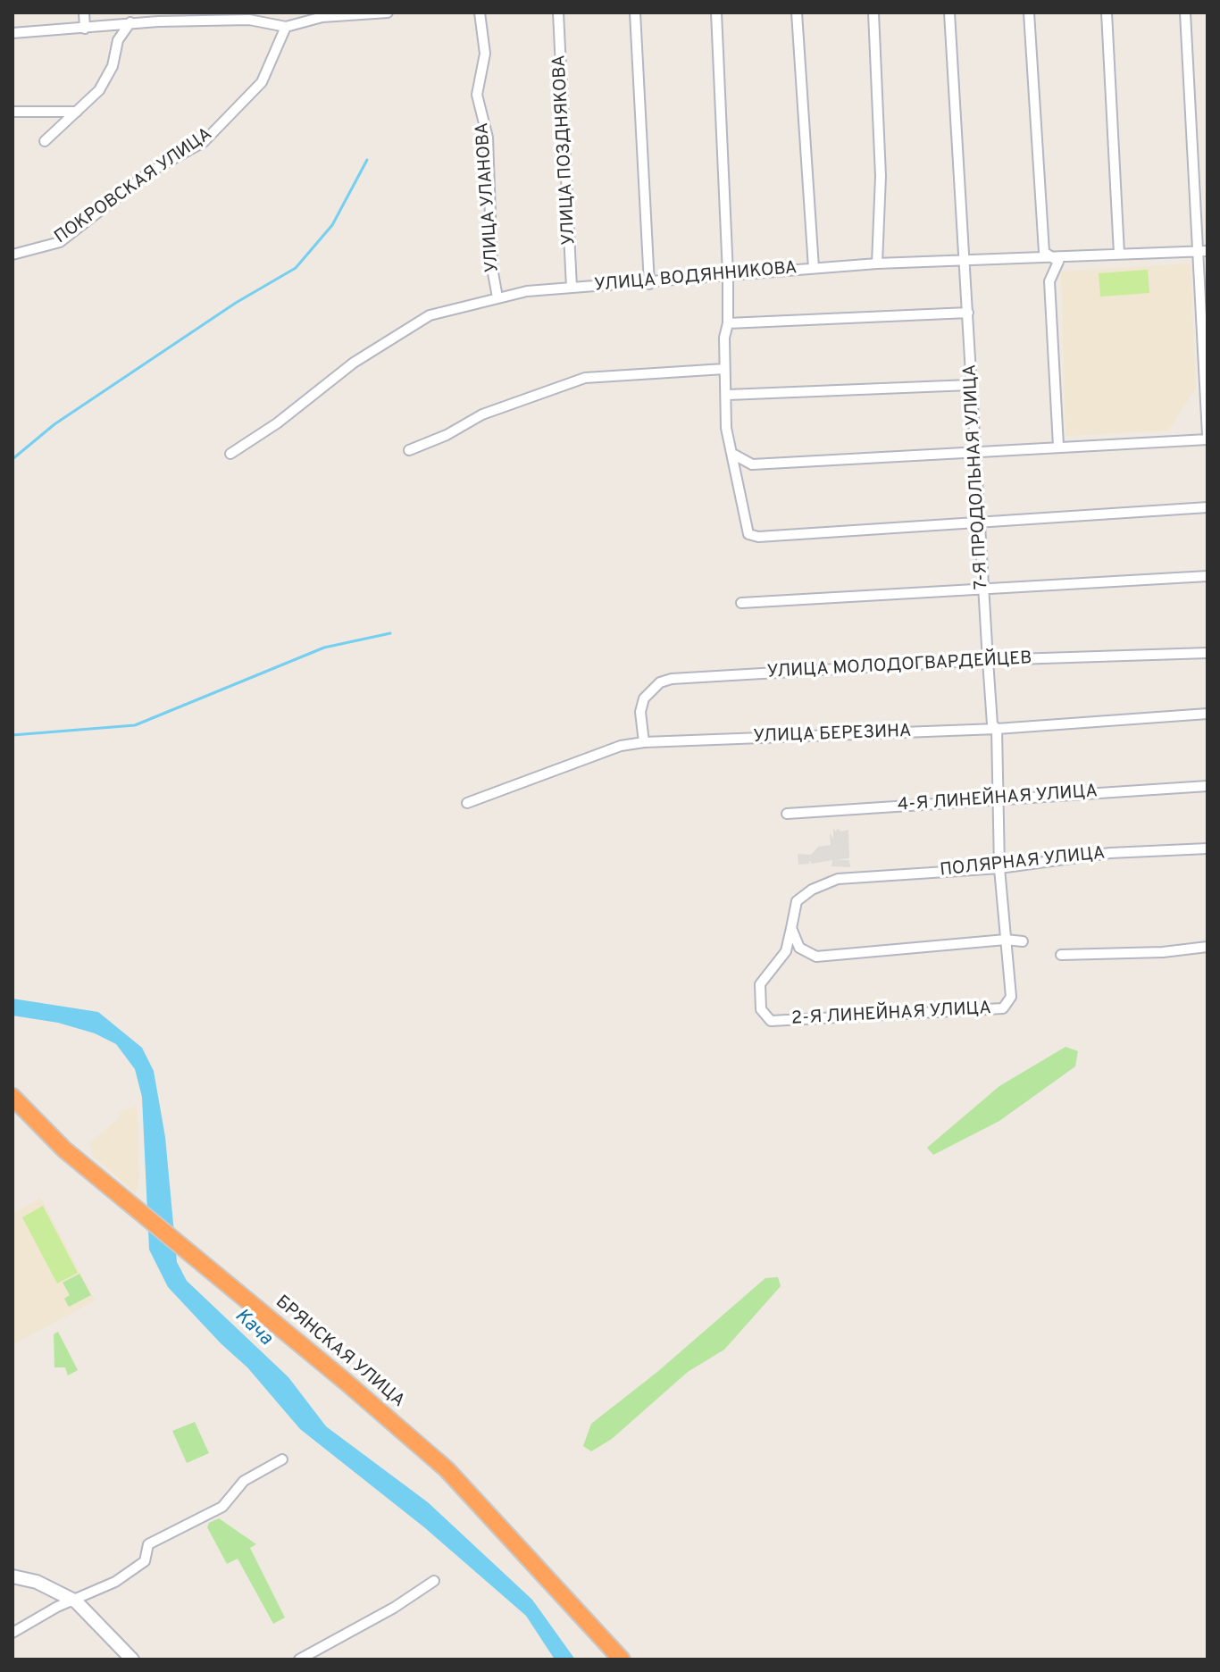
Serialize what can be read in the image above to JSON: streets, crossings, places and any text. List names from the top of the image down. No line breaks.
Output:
{"streets":{"highway":["БРЯНСКАЯ УЛИЦА"],"street":["УЛИЦА ПОЗДНЯКОВА","ПОКРОВСКАЯ УЛИЦА","УЛИЦА УЛАНОВА","УЛИЦА ВОДЯННИКОВА","7-Я ПРОДОЛЬНАЯ УЛИЦА","УЛИЦА МОЛОДОГВАРДЕЙЦЕВ","УЛИЦА БЕРЕЗИНА","4-Я ЛИНЕЙНАЯ УЛИЦА","ПОЛЯРНАЯ УЛИЦА","2-Я ЛИНЕЙНАЯ УЛИЦА"]},"crossings":[["УЛИЦА ПОЗДНЯКОВА","УЛИЦА ВОДЯННИКОВА"],["УЛИЦА УЛАНОВА","УЛИЦА ВОДЯННИКОВА"],["УЛИЦА ВОДЯННИКОВА","7-Я ПРОДОЛЬНАЯ УЛИЦА"],["7-Я ПРОДОЛЬНАЯ УЛИЦА","УЛИЦА МОЛОДОГВАРДЕЙЦЕВ"],["7-Я ПРОДОЛЬНАЯ УЛИЦА","УЛИЦА БЕРЕЗИНА"],["7-Я ПРОДОЛЬНАЯ УЛИЦА","4-Я ЛИНЕЙНАЯ УЛИЦА"],["7-Я ПРОДОЛЬНАЯ УЛИЦА","ПОЛЯРНАЯ УЛИЦА"],["7-Я ПРОДОЛЬНАЯ УЛИЦА","2-Я ЛИНЕЙНАЯ УЛИЦА"],["УЛИЦА МОЛОДОГВАРДЕЙЦЕВ","УЛИЦА БЕРЕЗИНА"],["ПОЛЯРНАЯ УЛИЦА","2-Я ЛИНЕЙНАЯ УЛИЦА"]],"water":["Кача"]}
